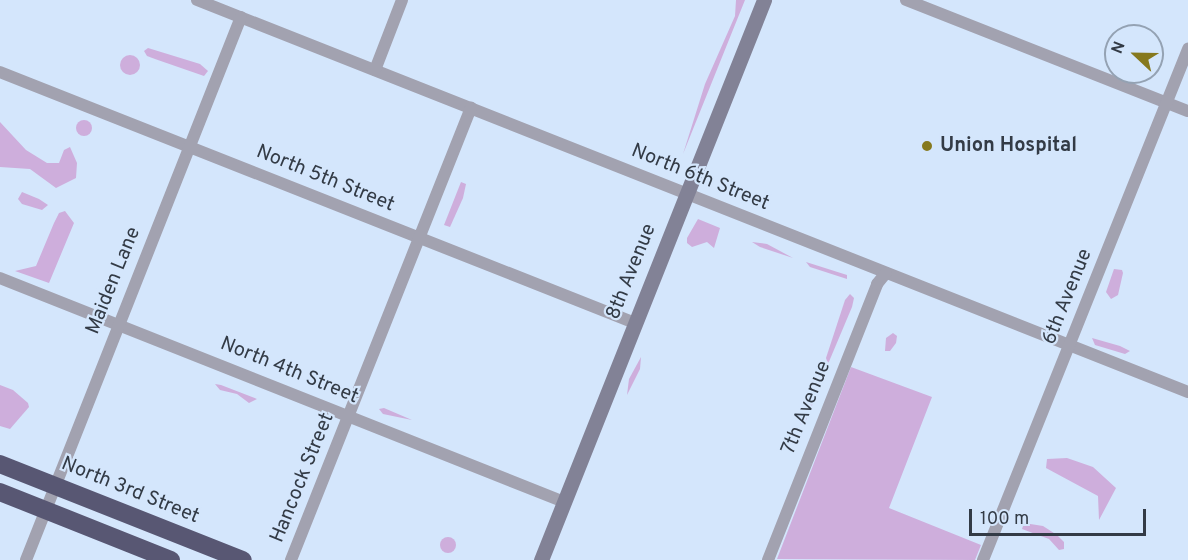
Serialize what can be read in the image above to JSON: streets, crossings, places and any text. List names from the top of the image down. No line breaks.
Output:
{"streets":{"highway":["North 3rd Street"],"street":["North 6th Street","North 5th Street","8th Avenue","Maiden Lane","6th Avenue","North 4th Street","7th Avenue","Hancock Street"]},"crossings":[["North 6th Street","8th Avenue"],["North 6th Street","Maiden Lane"],["North 6th Street","6th Avenue"],["North 6th Street","7th Avenue"],["North 6th Street","Hancock Street"],["North 5th Street","8th Avenue"],["North 5th Street","Maiden Lane"],["North 5th Street","Hancock Street"],["8th Avenue","North 4th Street"],["Maiden Lane","North 4th Street"],["Maiden Lane","North 3rd Street"],["North 4th Street","Hancock Street"]],"places":["Union Hospital"],"scale_bar":"100 m","north":"left"}
